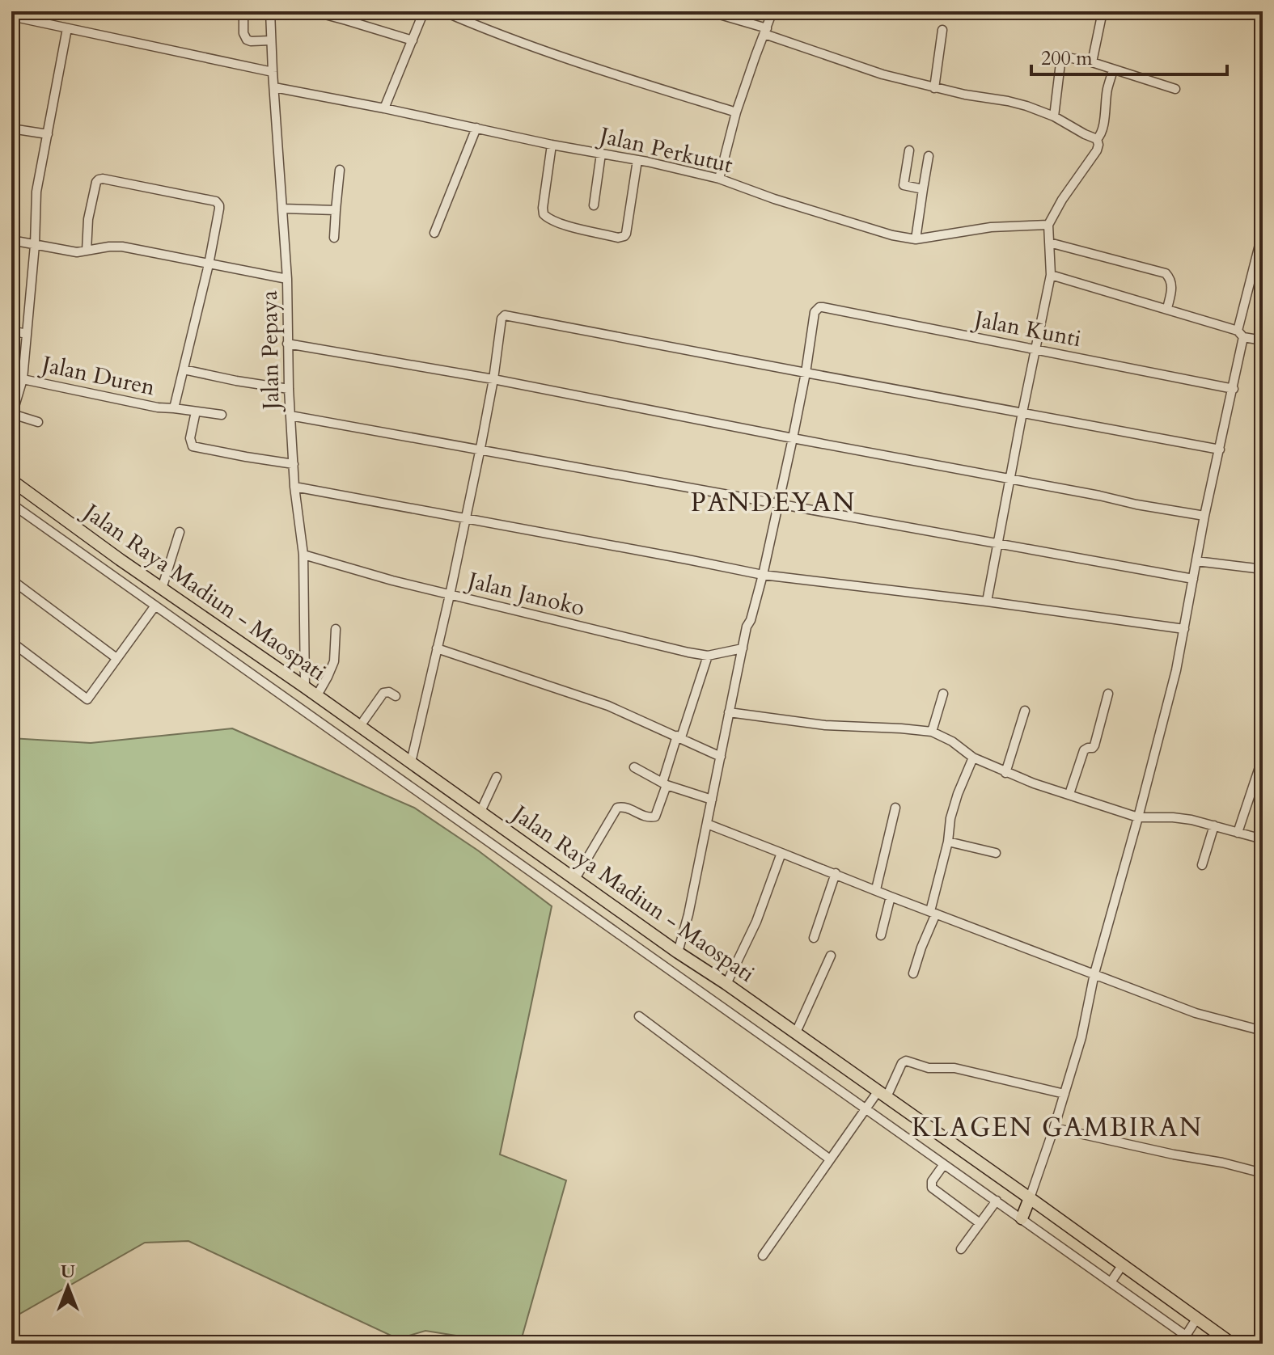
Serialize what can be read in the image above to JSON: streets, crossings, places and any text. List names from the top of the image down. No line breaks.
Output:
{"streets":{"highway":["Jalan Raya Madiun - Maospati"],"street":["Jalan Perkutut","Jalan Kunti","Jalan Pepaya","Jalan Duren","Jalan Janoko"]},"crossings":[["Jalan Perkutut","Jalan Pepaya"],["Jalan Pepaya","Jalan Raya Madiun - Maospati"],["Jalan Pepaya","Jalan Janoko"]],"districts":["PANDEYAN","KLAGEN GAMBIRAN"],"scale_bar":"200 m","north":"top"}
